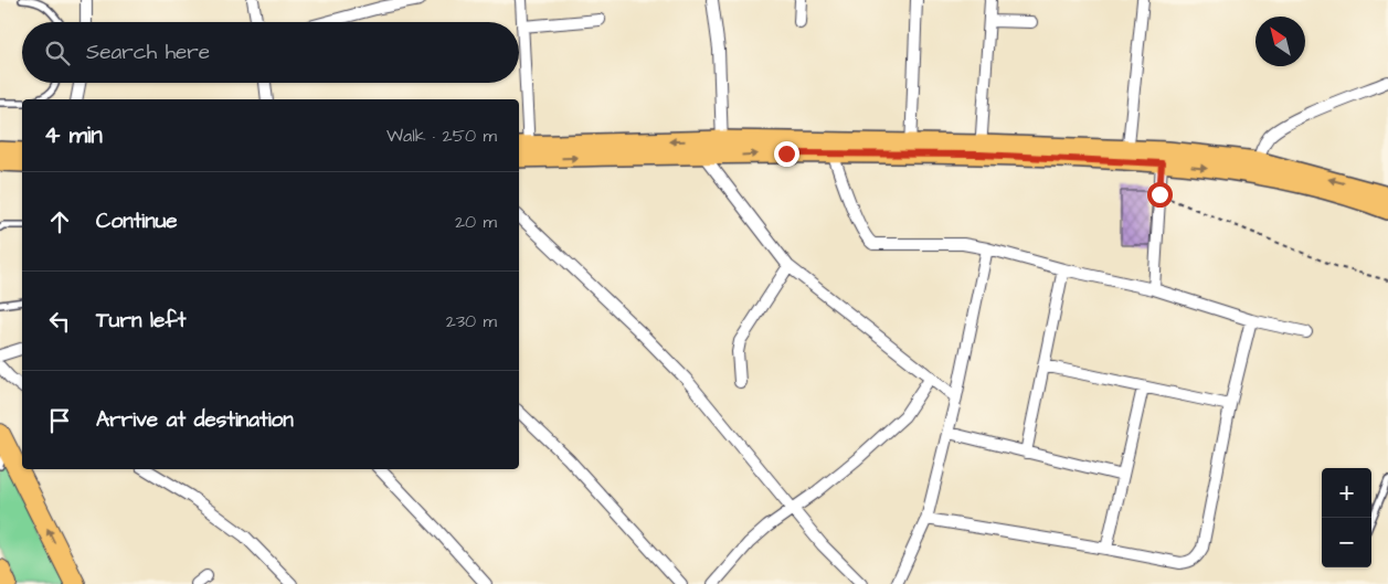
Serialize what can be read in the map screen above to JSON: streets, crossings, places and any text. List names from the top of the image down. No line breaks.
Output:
{"north":"top left","page":{"search":"Search here","heading":["4 min","Walk · 250 m"],"list":[["Continue","20 m"],["Turn left","230 m"],"Arrive at destination"],"map_buttons":["+","−"]}}
